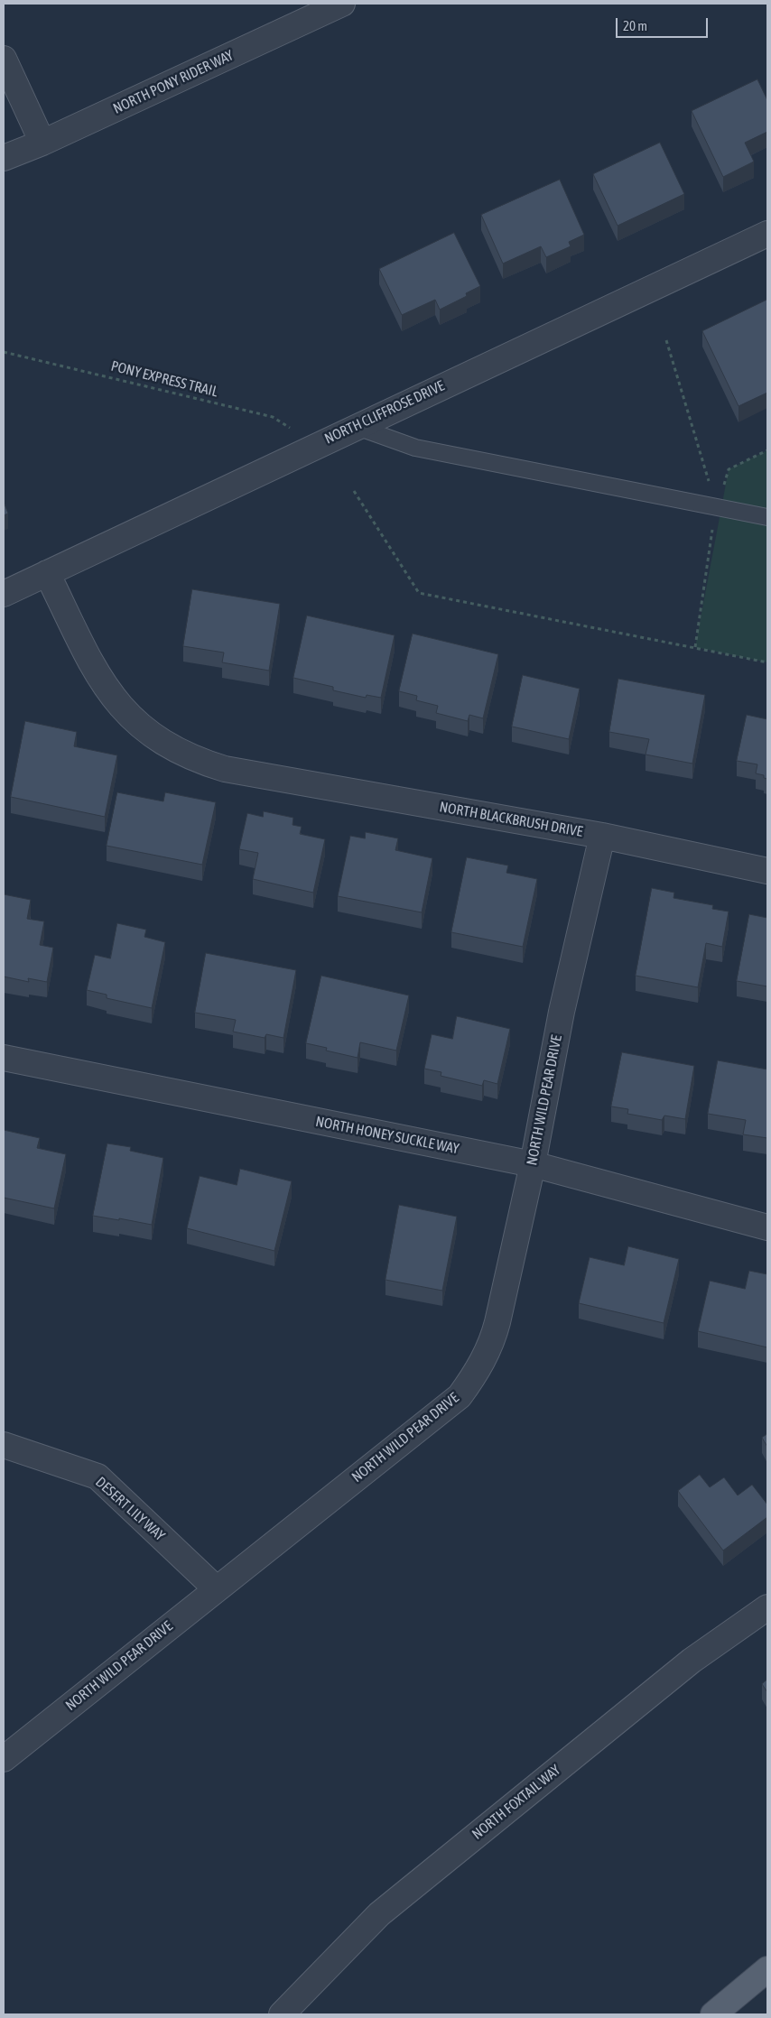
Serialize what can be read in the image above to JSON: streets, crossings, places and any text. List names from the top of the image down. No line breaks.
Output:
{"streets":{"street":["NORTH PONY RIDER WAY","NORTH CLIFFROSE DRIVE","NORTH BLACKBRUSH DRIVE","NORTH WILD PEAR DRIVE","NORTH HONEY SUCKLE WAY","DESERT LILY WAY","NORTH FOXTAIL WAY"],"path":["PONY EXPRESS TRAIL"]},"crossings":[["PONY EXPRESS TRAIL","NORTH CLIFFROSE DRIVE"],["NORTH CLIFFROSE DRIVE","NORTH BLACKBRUSH DRIVE"],["NORTH BLACKBRUSH DRIVE","NORTH WILD PEAR DRIVE"],["NORTH WILD PEAR DRIVE","NORTH HONEY SUCKLE WAY"],["NORTH WILD PEAR DRIVE","DESERT LILY WAY"]],"scale_bar":"20 m"}
